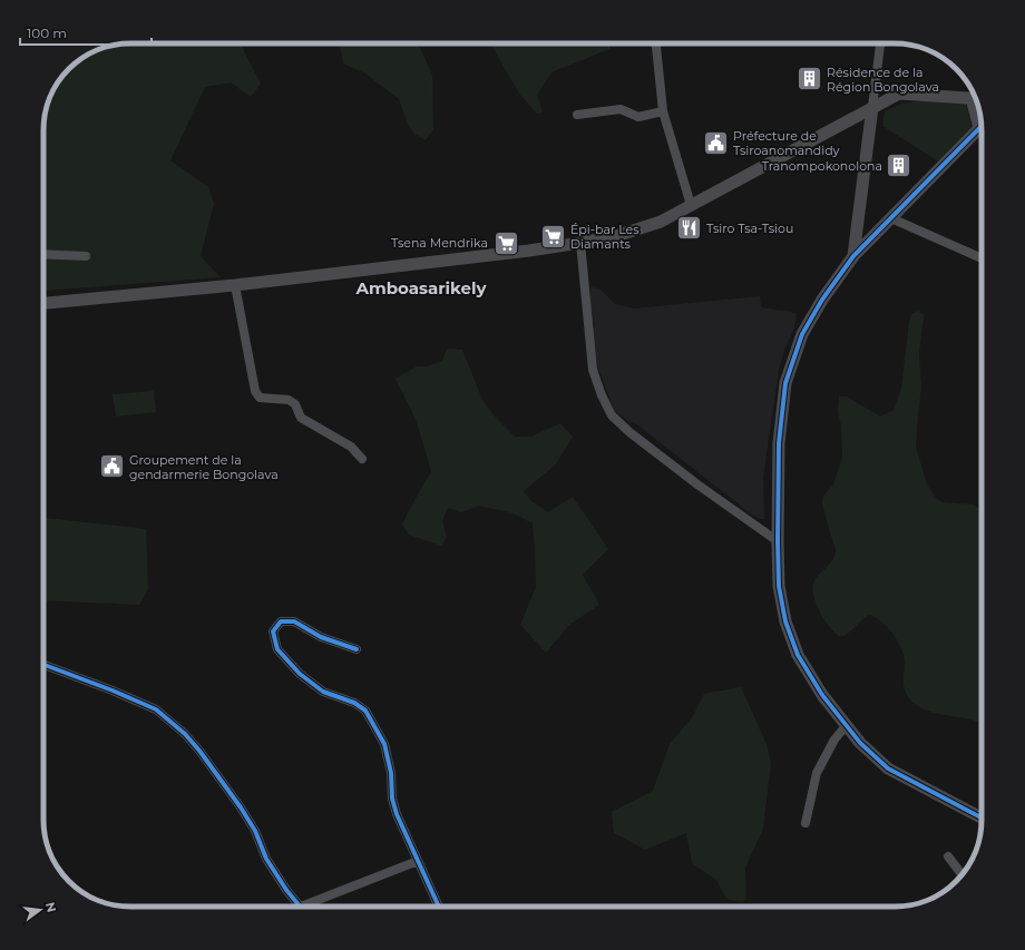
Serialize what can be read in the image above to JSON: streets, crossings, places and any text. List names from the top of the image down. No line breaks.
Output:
{"districts":["Amboasarikely"],"places":{"building":["Résidence de la Région Bongolava","Tranompokonolona"],"public building":["Préfecture de Tsiroanomandidy","Groupement de la gendarmerie Bongolava"],"restaurant":["Tsiro Tsa-Tsiou"],"supermarket":["Épi-bar Les Diamants","Tsena Mendrika"]},"scale_bar":"100 m","north":"right"}
